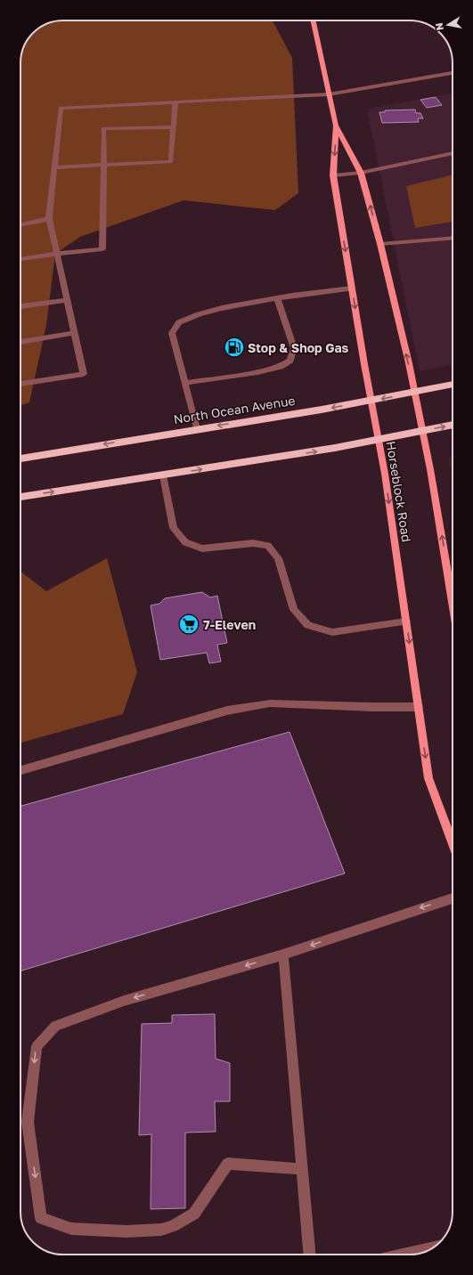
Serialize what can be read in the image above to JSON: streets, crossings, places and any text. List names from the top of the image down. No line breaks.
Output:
{"streets":{"highway":["North Ocean Avenue"],"main road":["Horseblock Road"]},"crossings":[["North Ocean Avenue","Horseblock Road"]],"places":{"fuel station":["Stop & Shop Gas"],"supermarket":["7-Eleven"]},"north":"left"}
